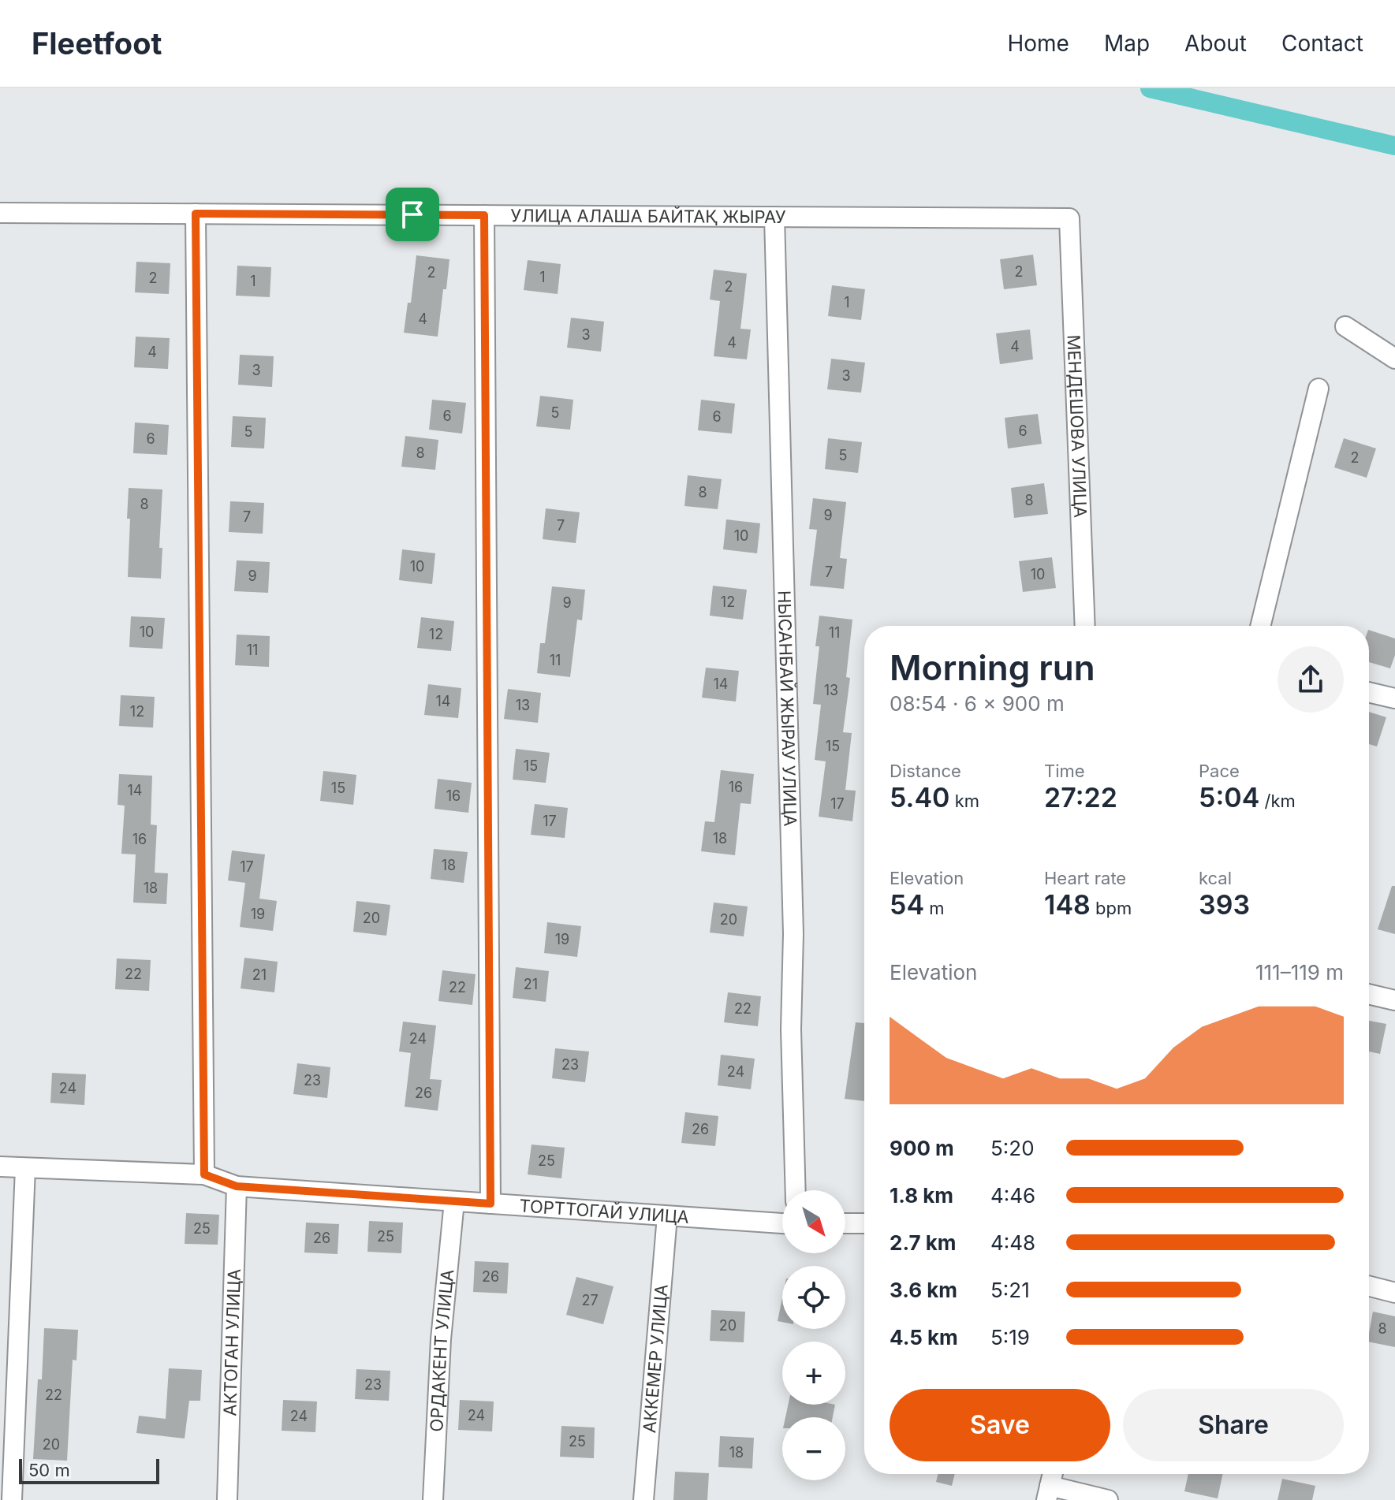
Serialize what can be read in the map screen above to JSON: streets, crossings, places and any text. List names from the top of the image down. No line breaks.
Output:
{"streets":{"street":["УЛИЦА АЛАША БАЙТАҚ ЖЫРАУ","МЕНДЕШОВА УЛИЦА","НЫСАНБАЙ ЖЫРАУ УЛИЦА","ТОРТТОГАЙ УЛИЦА","АКТОГАН УЛИЦА","ОРДАКЕНТ УЛИЦА","АККЕМЕР УЛИЦА"]},"crossings":[["УЛИЦА АЛАША БАЙТАҚ ЖЫРАУ","МЕНДЕШОВА УЛИЦА"],["УЛИЦА АЛАША БАЙТАҚ ЖЫРАУ","НЫСАНБАЙ ЖЫРАУ УЛИЦА"],["ТОРТТОГАЙ УЛИЦА","АКТОГАН УЛИЦА"],["ТОРТТОГАЙ УЛИЦА","ОРДАКЕНТ УЛИЦА"],["ТОРТТОГАЙ УЛИЦА","АККЕМЕР УЛИЦА"]],"house_numbers":["2","2","1","2","1","2","1","4","3","4","4","4","3","3","5","6","6","6","5","6","8","5","2","8","8","8","9","7","7","10","10","7","10","9","12","9","10","11","12","11","11","14","13","14","13","12","15","15","16","15","14","16","17","17","18","16","18","17","18","19","20","20","19","22","21","21","22","22","24","23","24","23","24","26","26","25","25","25","26","26","27","20","8","23","22","24","24","25","20","18"],"scale_bar":"50 m","north":"bottom right","page":{"header":"Fleetfoot","nav":["Home","Map","About","Contact"],"heading":["Morning run","08:54 · 6 × 900 m"],"stats":[["Distance","5.40 km"],["Time","27:22"],["Pace","5:04 /km"],["Elevation","54 m"],["Heart rate","148 bpm"],["kcal","393"]],"chart":["Elevation","111–119 m"],"list":[{"name":"900 m","note":"5:20"},{"name":"1.8 km","note":"4:46"},{"name":"2.7 km","note":"4:48"},{"name":"3.6 km","note":"5:21"},{"name":"4.5 km","note":"5:19"}],"map_buttons":["+","−"],"buttons":["Save","Share"],"scale":"50 m"}}
